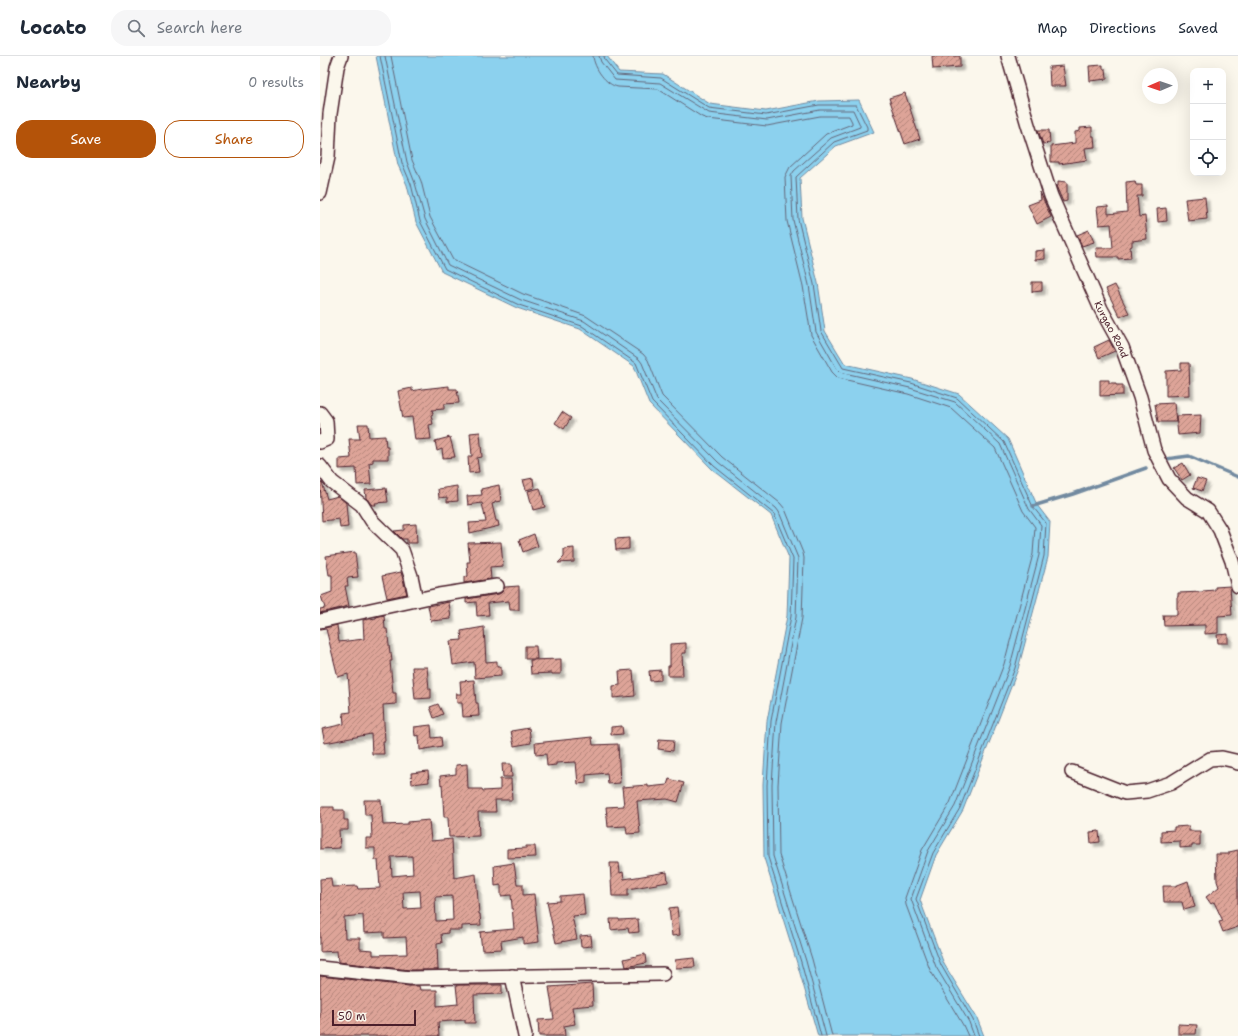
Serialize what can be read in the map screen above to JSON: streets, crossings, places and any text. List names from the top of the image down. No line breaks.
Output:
{"streets":{"street":["Kurgao Road"]},"scale_bar":"50 m","north":"left","page":{"header":"Locato","search":"Search here","nav":["Map","Directions","Saved"],"heading":["Nearby","0 results"],"map_buttons":["+","−"],"buttons":["Save","Share"],"scale":"50 m"}}
